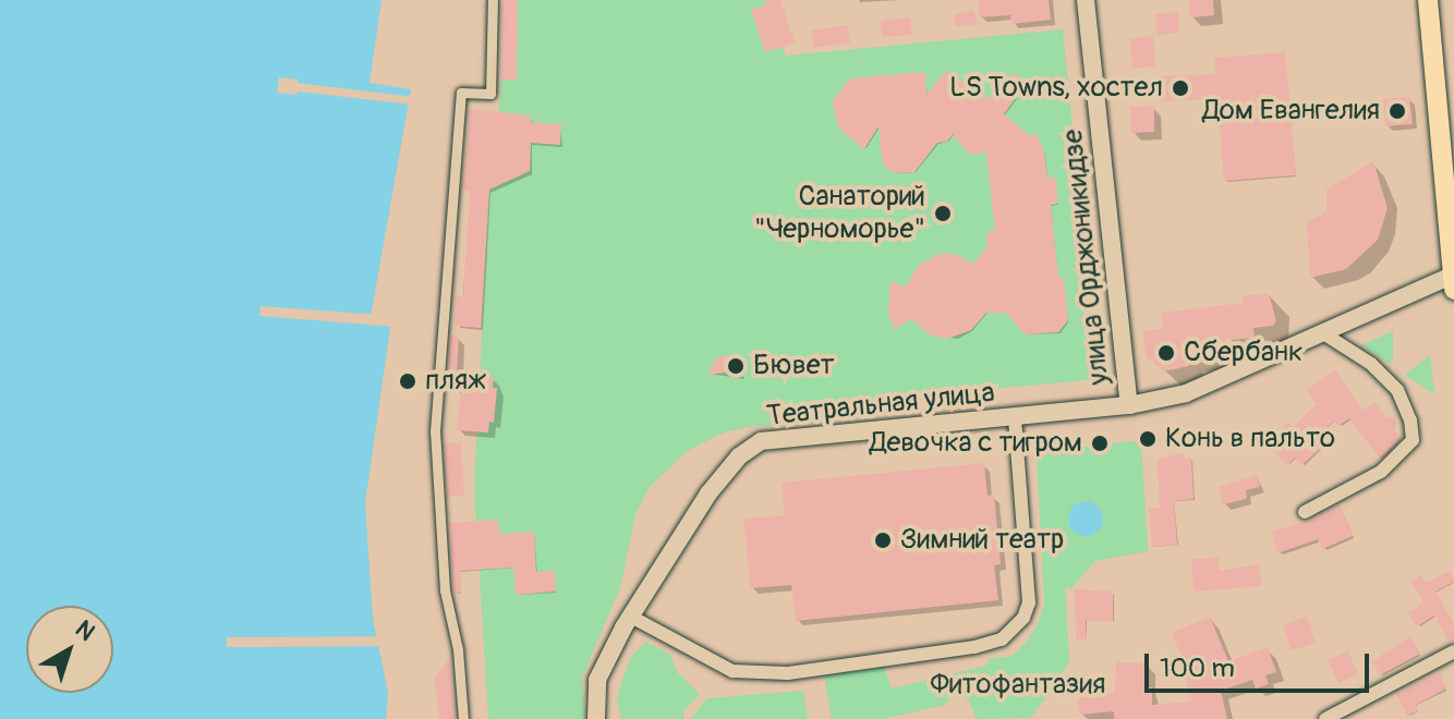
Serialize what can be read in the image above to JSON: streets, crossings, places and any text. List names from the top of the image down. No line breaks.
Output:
{"streets":{"main road":["улица Орджоникидзе","Театральная улица"]},"crossings":[["улица Орджоникидзе","Театральная улица"]],"parks":["Фитофантазия"],"places":["LS Towns, хостел","Дом Евангелия","Санаторий \"Черноморье\"","Сбербанк","Бювет","пляж","Конь в пальто","Девочка с тигром","Зимний театр"],"scale_bar":"100 m","north":"top right"}
